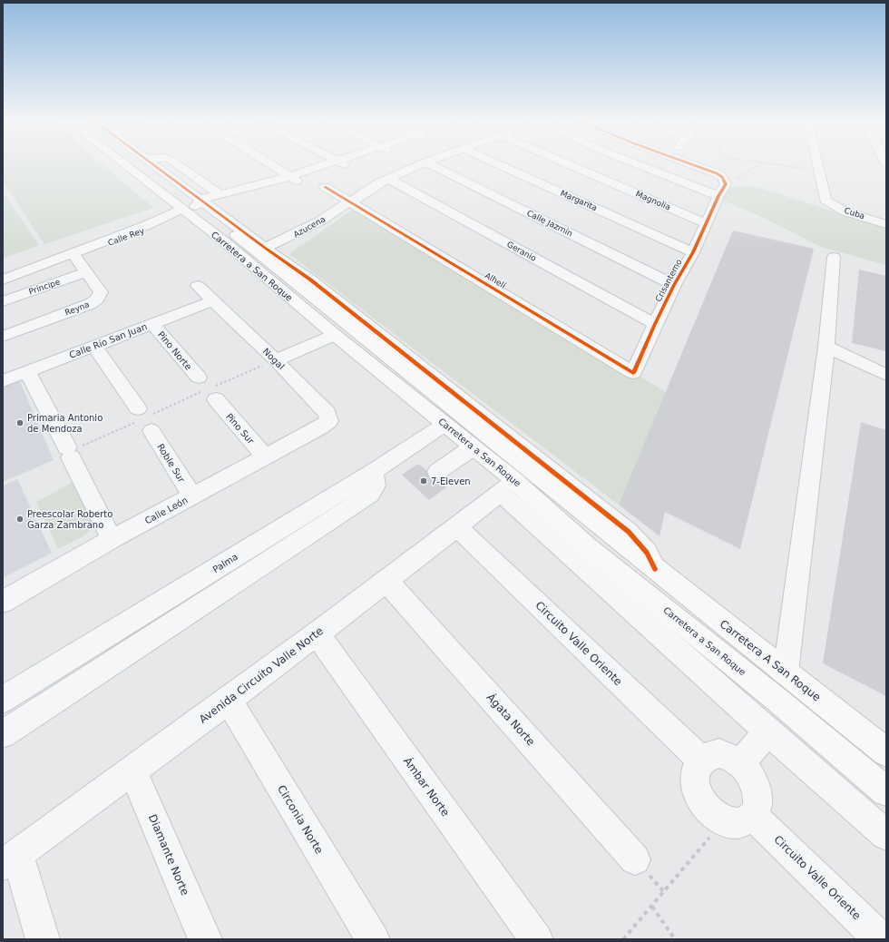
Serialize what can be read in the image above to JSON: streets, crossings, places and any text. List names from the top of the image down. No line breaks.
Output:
{"streets":{"main road":["Carretera a San Roque","Carretera A San Roque"],"street":["Margarita","Magnolia","Cuba","Calle Jazmín","Calle Rey","Geranio","Alhelí","Crisantemo","Príncipe","Reyna","Calle Río San Juan","Pino Norte","Nogal","Pino Sur","Roble Sur","Calle León","Palma","Circuito Valle Oriente","Avenida Circuito Valle Norte","Ágata Norte","Ámbar Norte","Circonia Norte","Diamante Norte"]},"crossings":[["Margarita","Crisantemo"],["Magnolia","Crisantemo"],["Calle Jazmín","Crisantemo"],["Calle Rey","Carretera a San Roque"],["Calle Rey","Reyna"],["Geranio","Crisantemo"],["Carretera a San Roque","Palma"],["Carretera a San Roque","Carretera A San Roque"],["Carretera a San Roque","Avenida Circuito Valle Norte"],["Alhelí","Crisantemo"],["Príncipe","Reyna"],["Calle Río San Juan","Pino Norte"],["Calle Río San Juan","Nogal"],["Calle Río San Juan","Roble Sur"],["Pino Norte","Pino Sur"],["Nogal","Calle León"],["Pino Sur","Calle León"],["Roble Sur","Calle León"],["Circuito Valle Oriente","Avenida Circuito Valle Norte"],["Avenida Circuito Valle Norte","Ágata Norte"],["Avenida Circuito Valle Norte","Ámbar Norte"],["Avenida Circuito Valle Norte","Circonia Norte"],["Avenida Circuito Valle Norte","Diamante Norte"]],"places":["Primaria Antonio de Mendoza","7-Eleven","Preescolar Roberto Garza Zambrano"]}
